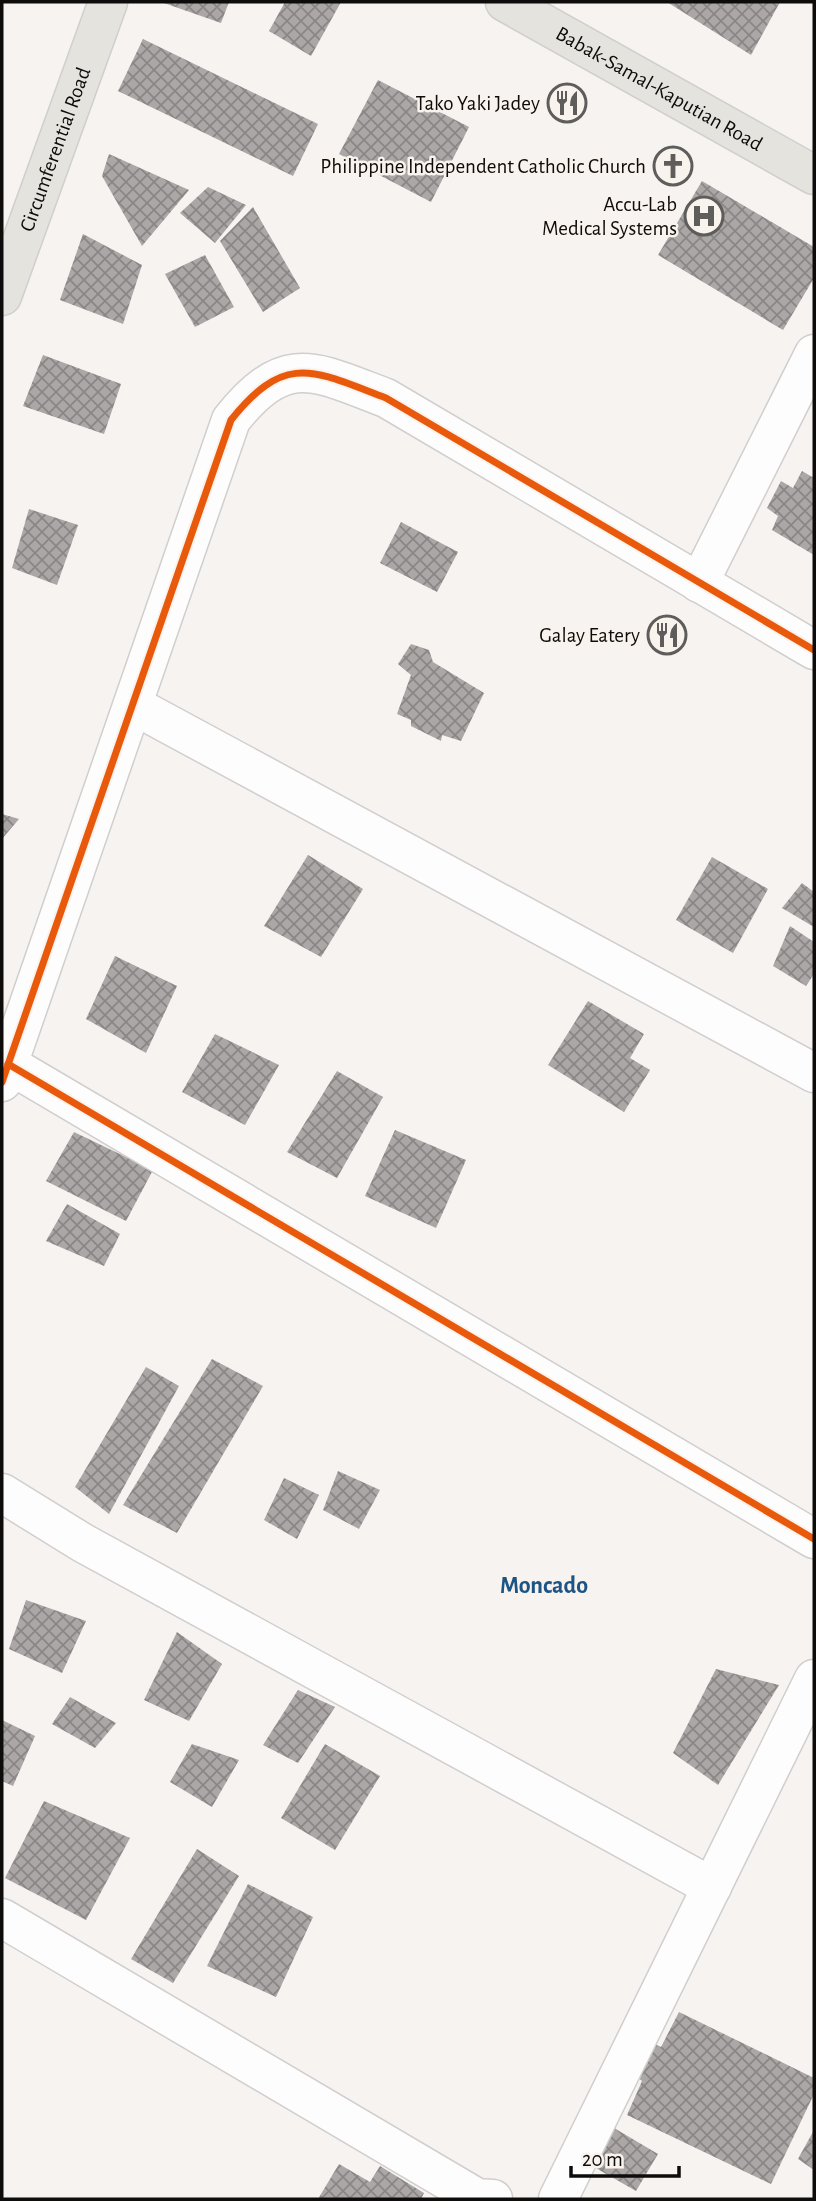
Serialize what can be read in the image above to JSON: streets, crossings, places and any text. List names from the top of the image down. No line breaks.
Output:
{"streets":{"main road":["Babak-Samal-Kaputian Road","Circumferential Road"]},"districts":["Moncado"],"places":{"restaurant":["Tako Yaki Jadey","Galay Eatery"],"church":["Philippine Independent Catholic Church"],"hospital":["Accu-Lab Medical Systems"]},"scale_bar":"20 m"}
